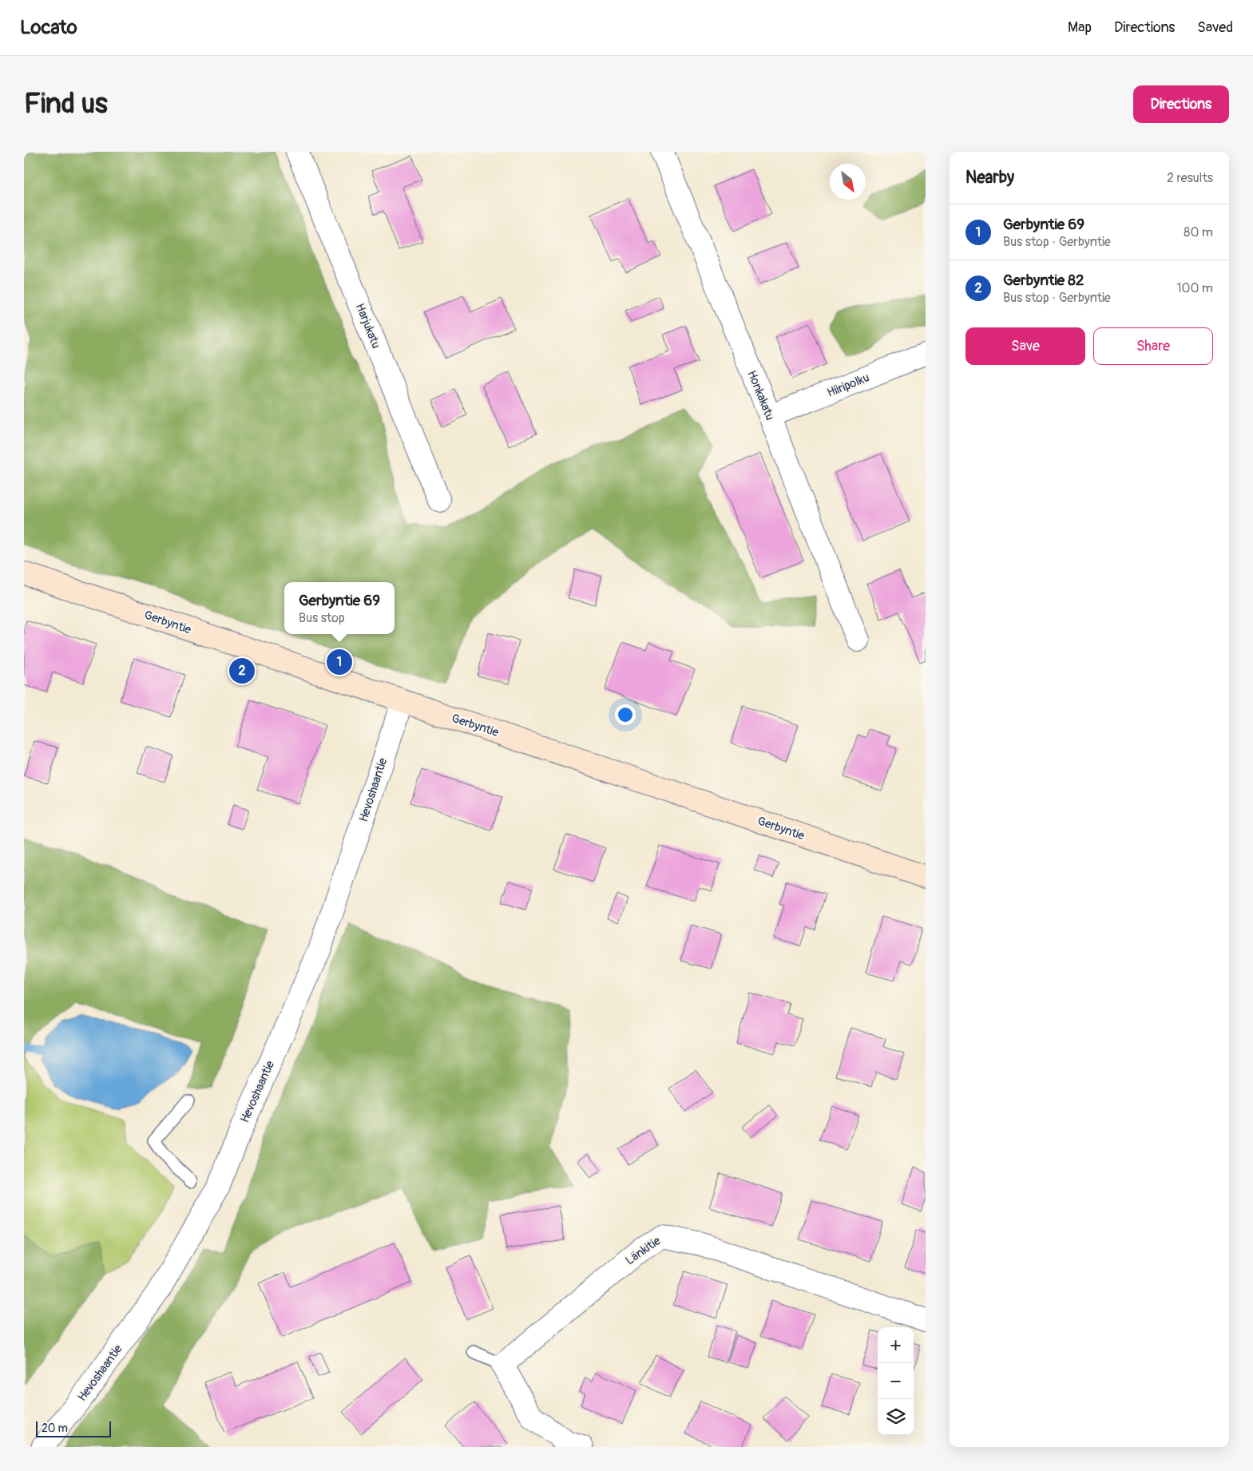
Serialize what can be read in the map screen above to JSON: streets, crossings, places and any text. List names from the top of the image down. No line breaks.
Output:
{"streets":{"main road":["Gerbyntie"],"street":["Harjukatu","Hiiripolku","Honkakatu","Hevoshaantie","Länkitie"]},"crossings":[["Hiiripolku","Honkakatu"],["Gerbyntie","Hevoshaantie"]],"scale_bar":"20 m","north":"bottom right","page":{"header":"Locato","nav":["Map","Directions","Saved"],"buttons":["Directions",["Save","Share"]],"title":"Find us","heading":["Nearby","2 results"],"list":[{"mark":"1","name":"Gerbyntie 69","note":"Bus stop · Gerbyntie","value":"80 m"},{"mark":"2","name":"Gerbyntie 82","note":"Bus stop · Gerbyntie","value":"100 m"}],"popup":["Gerbyntie 69","Bus stop"],"pins":["1","2"],"map_buttons":["+","−"],"scale":"20 m"}}
